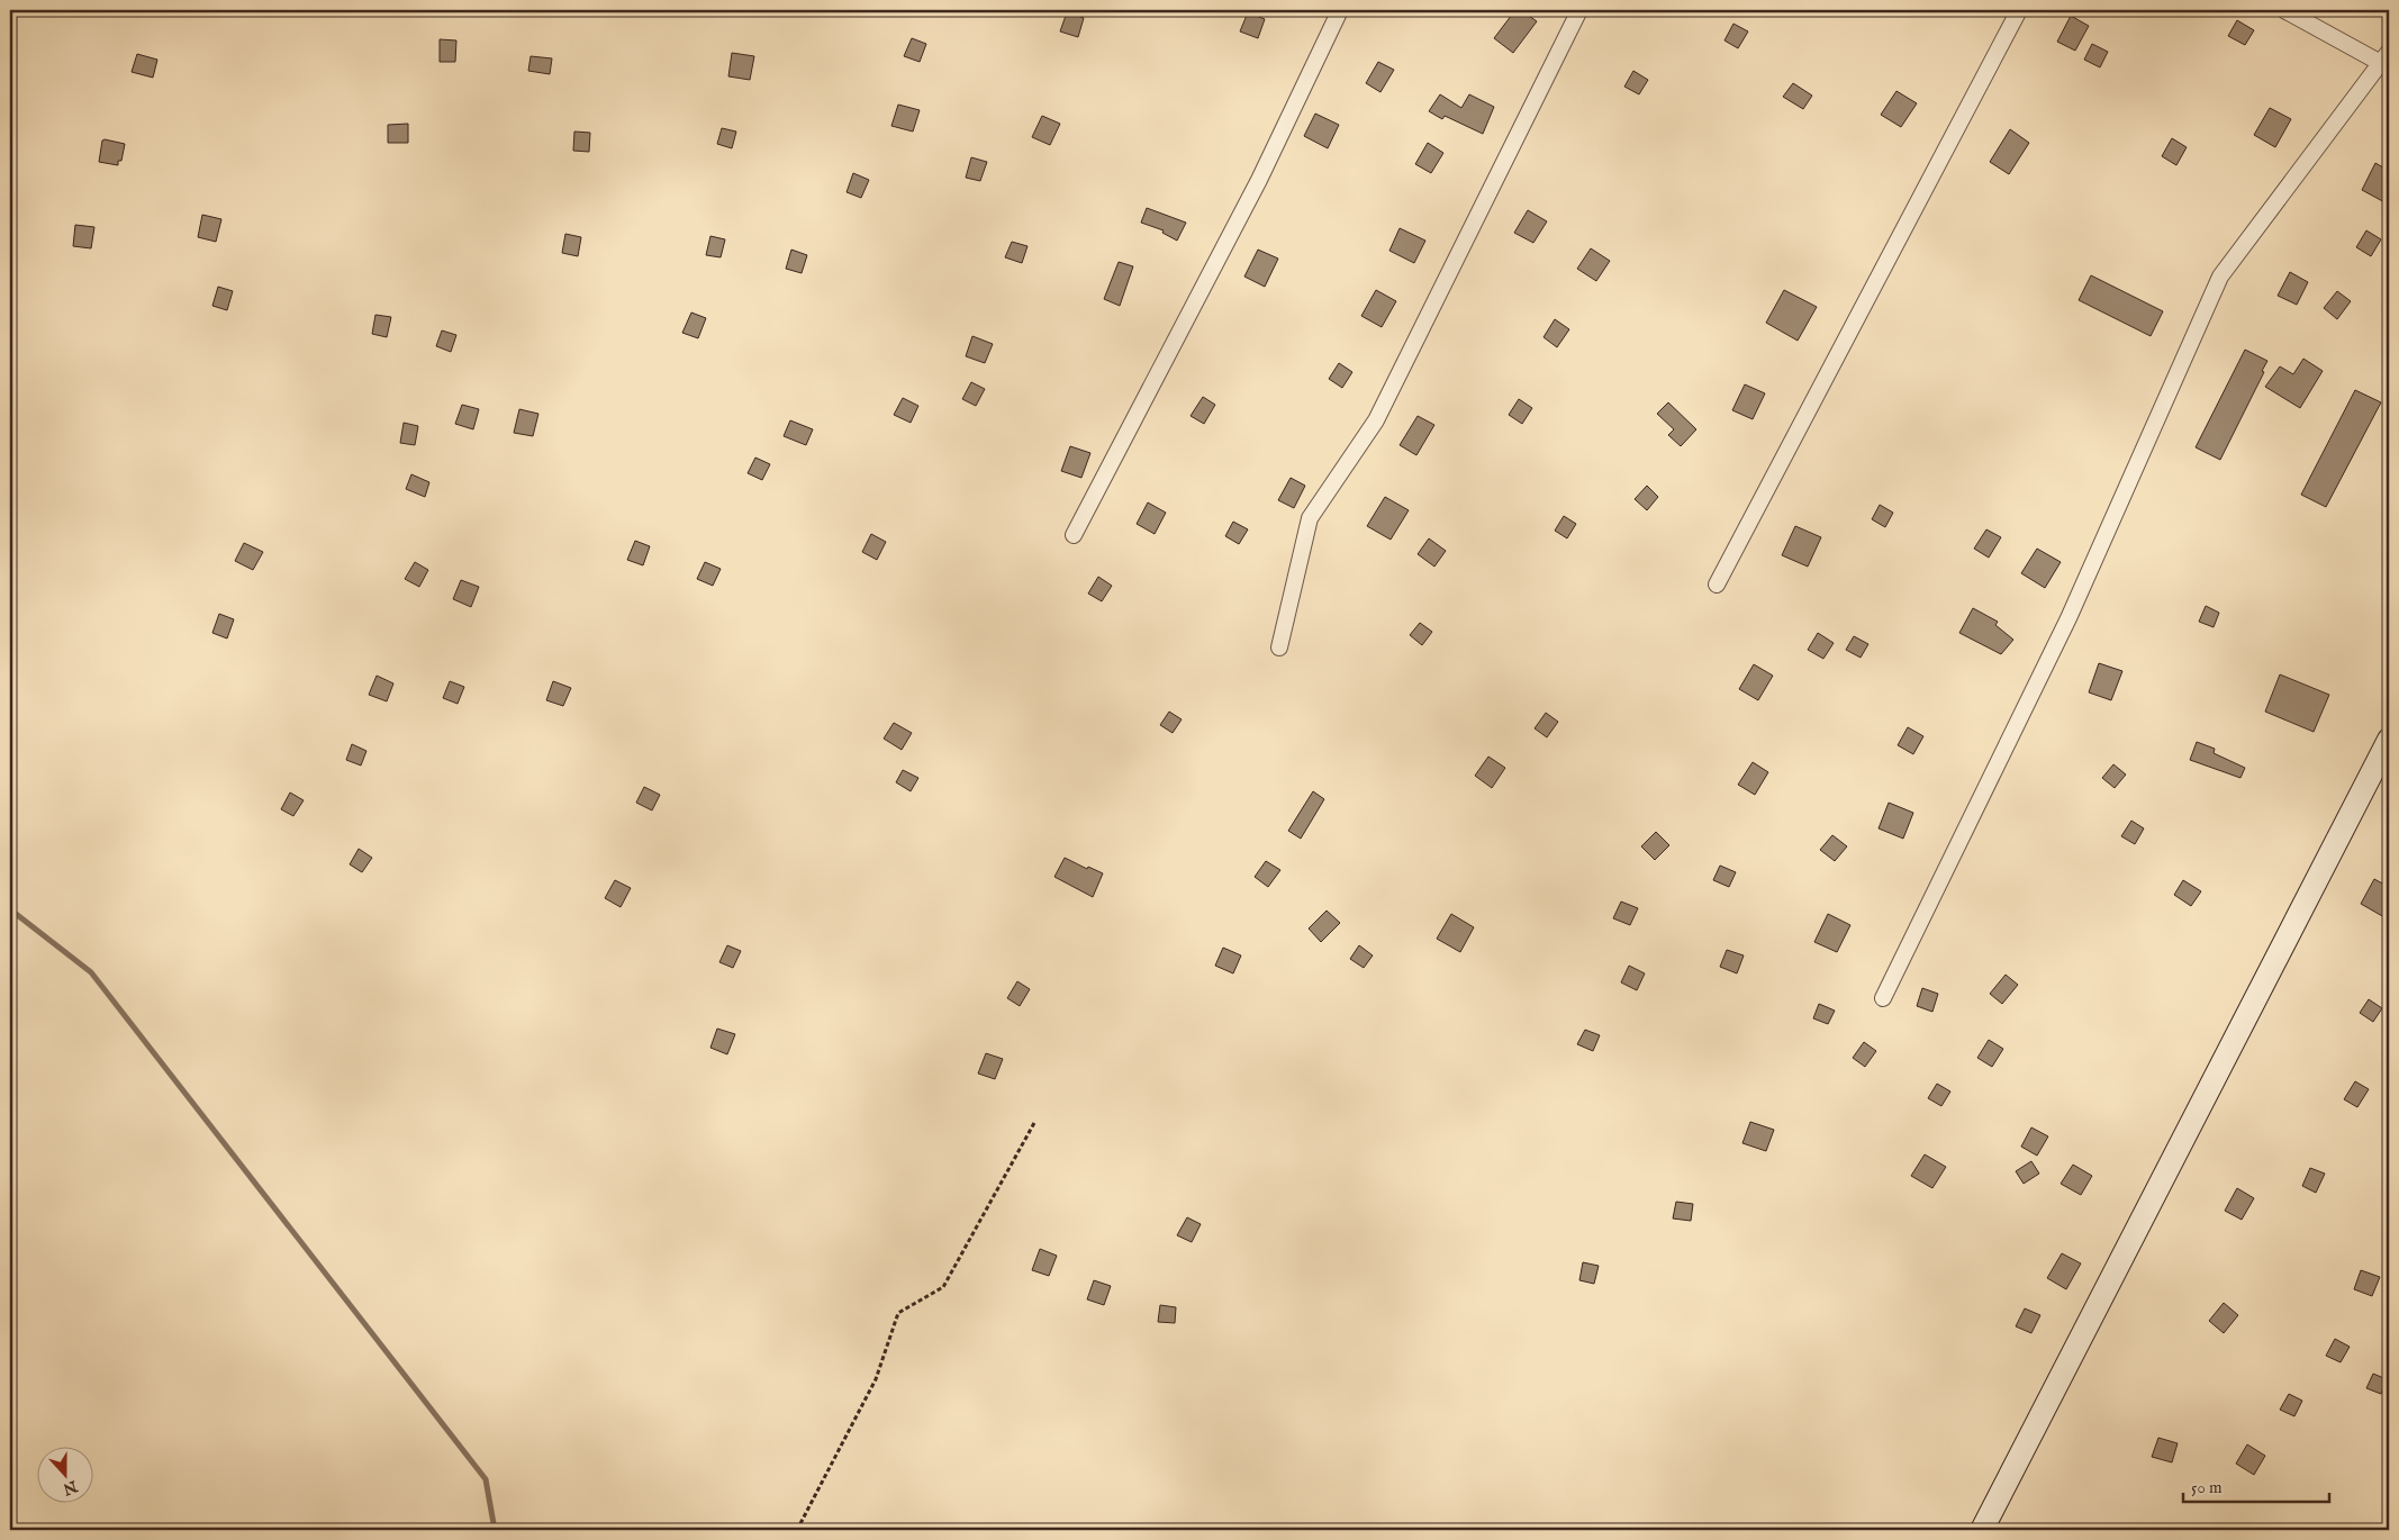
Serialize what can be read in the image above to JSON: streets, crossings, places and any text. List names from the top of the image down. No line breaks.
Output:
{"scale_bar":"50 m","north":"bottom"}
